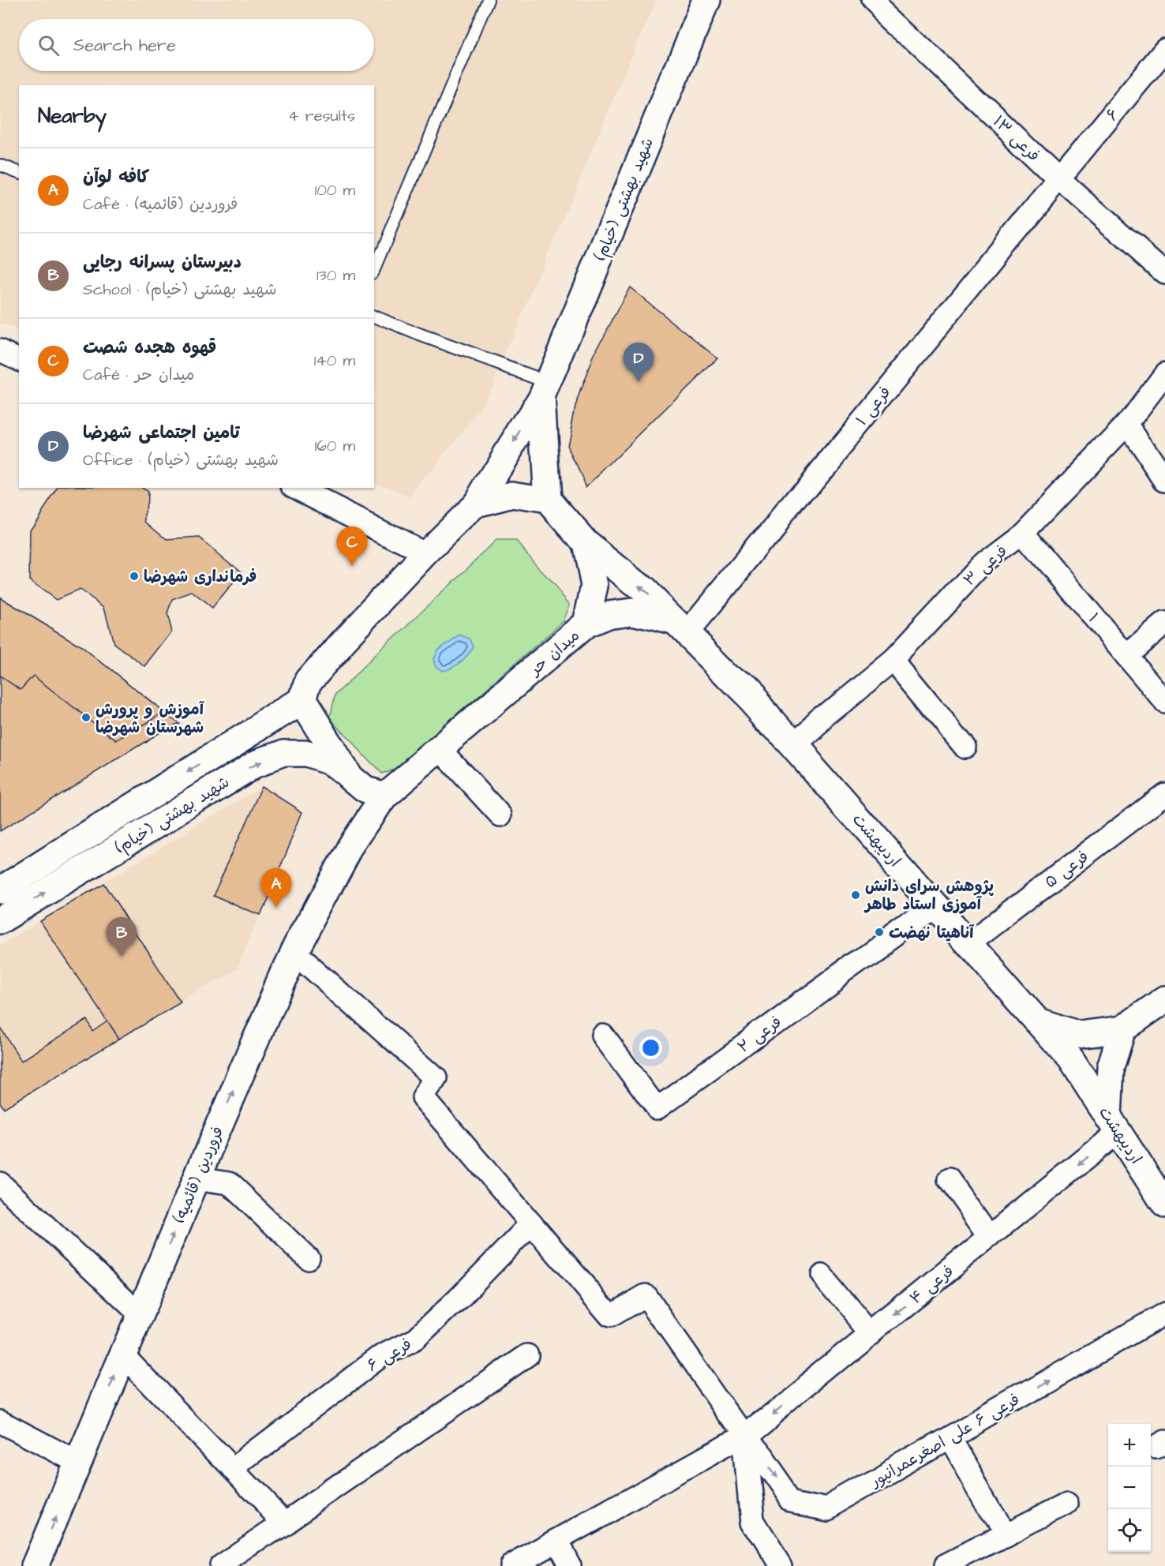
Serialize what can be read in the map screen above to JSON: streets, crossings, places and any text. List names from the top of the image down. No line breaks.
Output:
{"streets":{"main road":["شهید بهشتی (خیام)","میدان حر","اردیبهشت","فروردین (قائمیه)"],"street":["۶","فرعی ۱۳","فرعی ۱","فرعی ۳","۱","فرعی ۵","فرعی ۲","فرعی ۴","فرعی ۶","فرعی ۶ علی اصغرعمرانپور"]},"crossings":[["۶","فرعی ۱۳"],["۶","فرعی ۱"],["فرعی ۱۳","فرعی ۱"],["شهید بهشتی (خیام)","میدان حر"],["فرعی ۱","اردیبهشت"],["فرعی ۳","۱"],["فرعی ۳","اردیبهشت"],["میدان حر","اردیبهشت"],["میدان حر","فروردین (قائمیه)"],["اردیبهشت","فرعی ۵"],["اردیبهشت","فرعی ۲"],["اردیبهشت","فرعی ۴"],["فرعی ۴","فرعی ۶ علی اصغرعمرانپور"],["فرعی ۶","فرعی ۶ علی اصغرعمرانپور"]],"one_way":["فروردین (قائمیه)","فرعی ۴","فرعی ۶ علی اصغرعمرانپور"],"places":["فرمانداری شهرضا","آموزش و پرورش شهرستان شهرضا","پژوهش سرای دانش آموزی استاد طاهر","آناهیتا نهضت"],"page":{"search":"Search here","heading":["Nearby","4 results"],"list":[{"mark":"A","name":"کافه لوآن","note":"Café · فروردین (قائمیه)","value":"100 m"},{"mark":"B","name":"دبیرستان پسرانه رجایی","note":"School · شهید بهشتی (خیام)","value":"130 m"},{"mark":"C","name":"قهوه هجده شصت","note":"Café · میدان حر","value":"140 m"},{"mark":"D","name":"تامین اجتماعی شهرضا","note":"Office · شهید بهشتی (خیام)","value":"160 m"}],"pins":["D","C","A","B"],"map_buttons":["+","−"]}}
